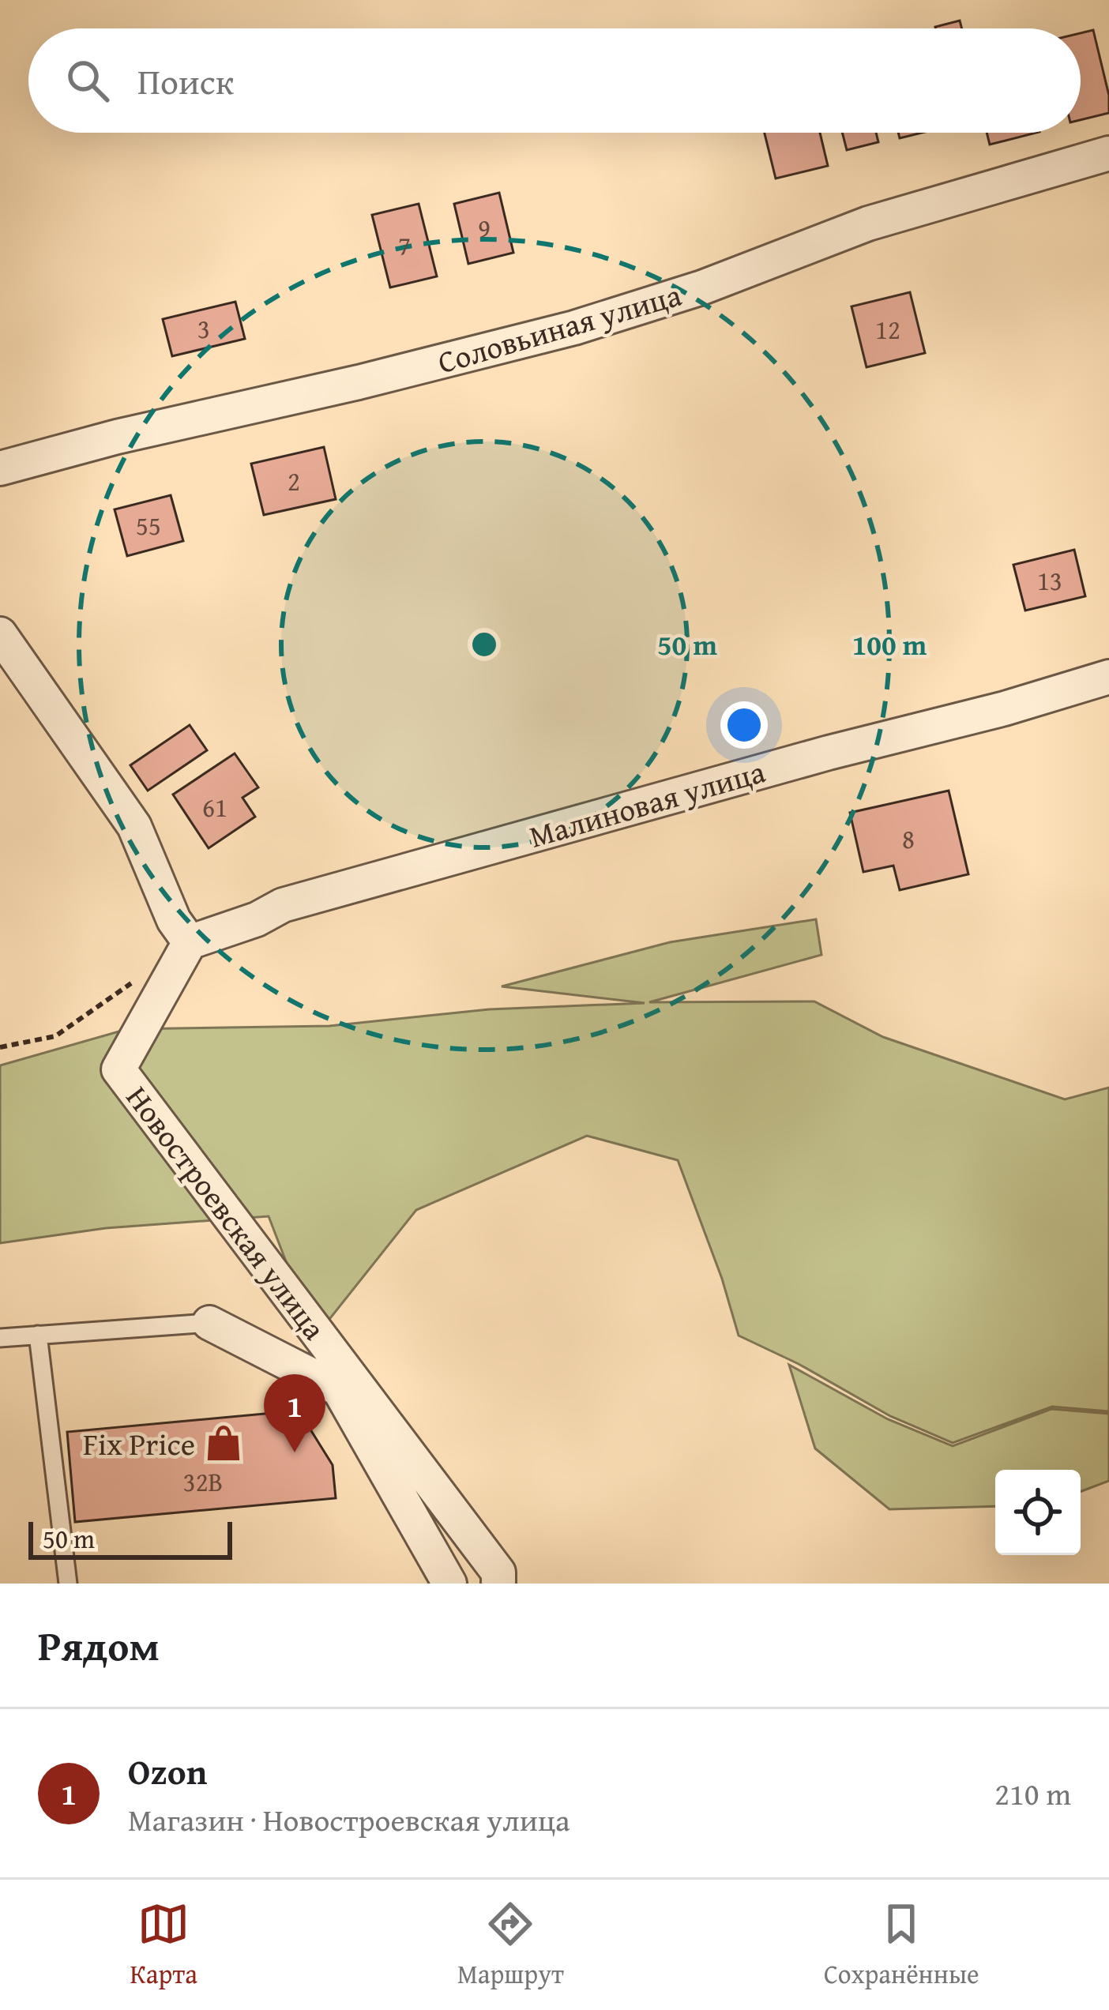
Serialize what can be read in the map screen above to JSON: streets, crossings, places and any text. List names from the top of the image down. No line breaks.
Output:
{"streets":{"street":["Соловьиная улица","Малиновая улица","Новостроевская улица"]},"crossings":[["Малиновая улица","Новостроевская улица"]],"places":{"shop":["Fix Price"]},"house_numbers":["9","7","3","12","2","55","13","61","8","32В"],"scale_bar":"50 m","page":{"search":"Поиск","pins":"1","scale":"50 m","heading":"Рядом","list":[{"mark":"1","name":"Ozon","note":"Магазин · Новостроевская улица","value":"210 m"}],"nav":["Карта","Маршрут","Сохранённые"]},"rings":["50 m","100 m"]}
